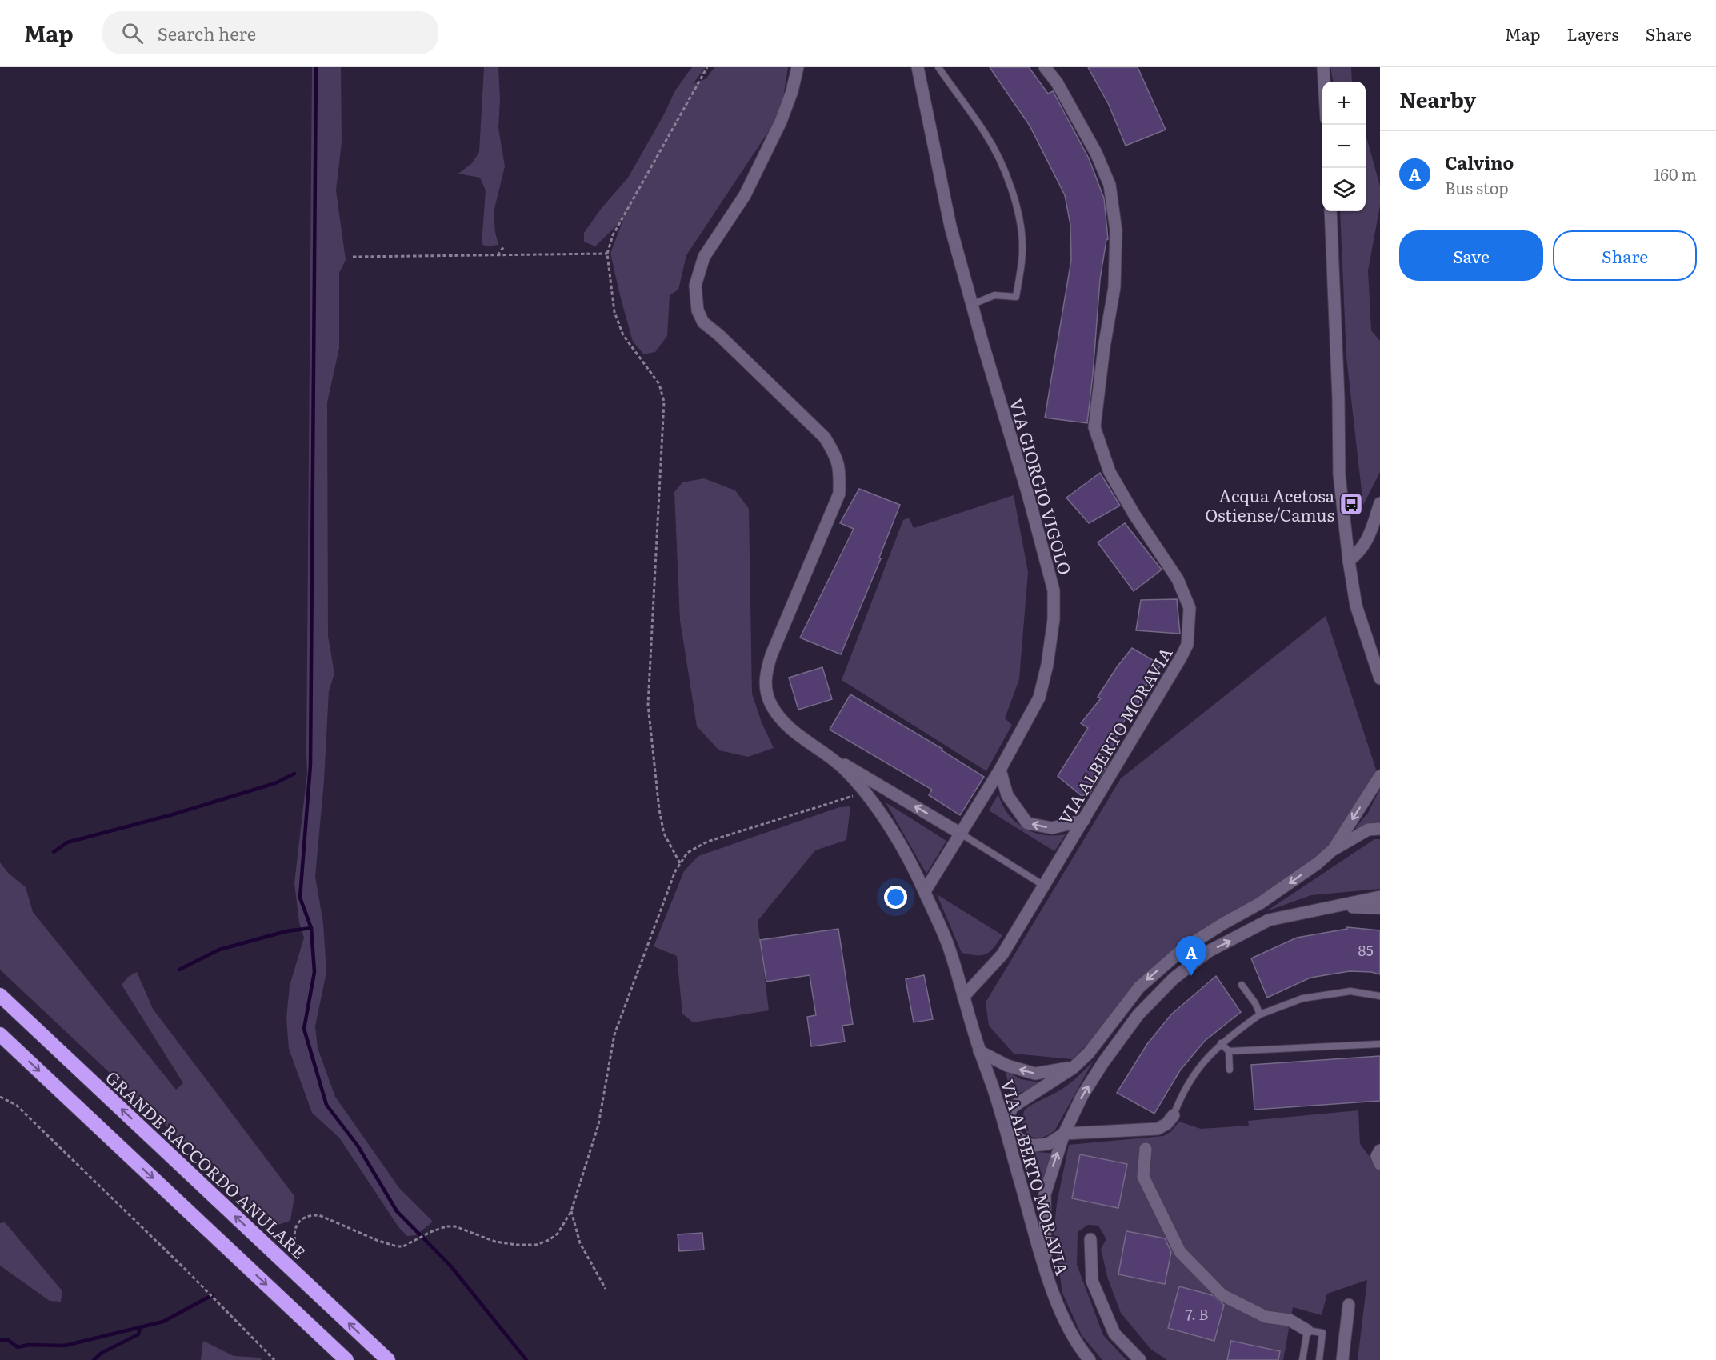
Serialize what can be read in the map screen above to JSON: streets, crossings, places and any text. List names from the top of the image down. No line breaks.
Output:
{"streets":{"highway":["GRANDE RACCORDO ANULARE"],"street":["VIA GIORGIO VIGOLO","VIA ALBERTO MORAVIA"]},"crossings":[["VIA GIORGIO VIGOLO","VIA ALBERTO MORAVIA"]],"places":{"bus stop":["Acqua Acetosa Ostiense/Camus"]},"house_numbers":["85","7. B"],"page":{"header":"Map","search":"Search here","nav":["Map","Layers","Share"],"heading":"Nearby","map_buttons":["+","−"],"list":[{"mark":"A","name":"Calvino","note":"Bus stop","value":"160 m"}],"buttons":["Save","Share"],"pins":"A"}}
